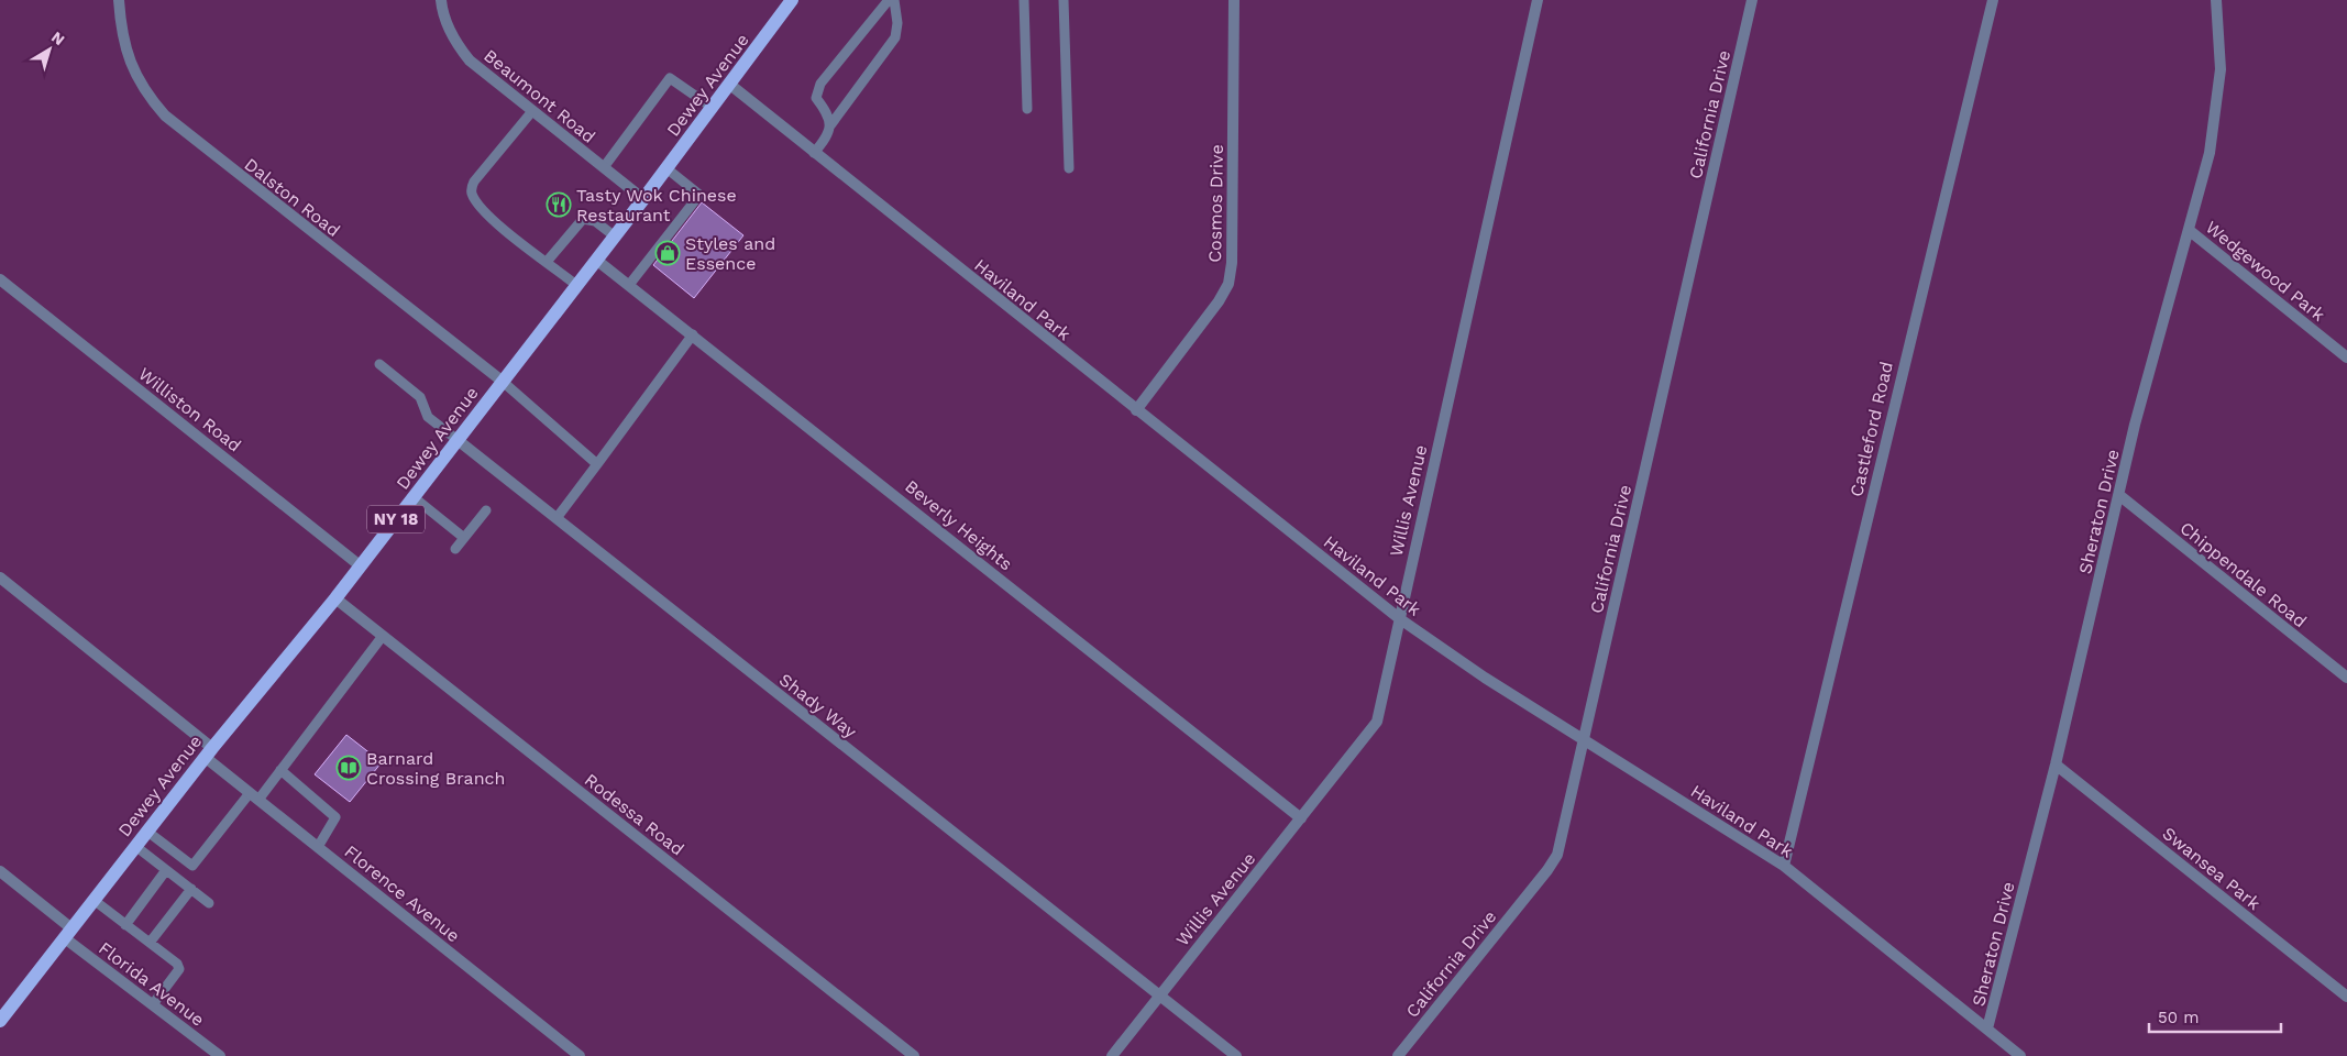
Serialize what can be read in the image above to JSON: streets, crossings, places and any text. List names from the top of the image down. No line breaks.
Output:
{"streets":{"main road":["Dewey Avenue","NY 18"],"street":["Beaumont Road","California Drive","Dalston Road","Cosmos Drive","Wedgewood Park","Haviland Park","Williston Road","Castleford Road","Willis Avenue","Sheraton Drive","Beverly Heights","Chippendale Road","Shady Way","Rodessa Road","Swansea Park","Florence Avenue","Florida Avenue"]},"crossings":[["Dewey Avenue","Beaumont Road"],["Dewey Avenue","Dalston Road"],["Dewey Avenue","Haviland Park"],["Dewey Avenue","Williston Road"],["Dewey Avenue","Beverly Heights"],["Dewey Avenue","Shady Way"],["Dewey Avenue","Rodessa Road"],["Dewey Avenue","Florence Avenue"],["Dewey Avenue","Florida Avenue"],["California Drive","Haviland Park"],["Cosmos Drive","Haviland Park"],["Wedgewood Park","Sheraton Drive"],["Haviland Park","Castleford Road"],["Haviland Park","Willis Avenue"],["Haviland Park","Sheraton Drive"],["Willis Avenue","Beverly Heights"],["Willis Avenue","Shady Way"],["Sheraton Drive","Chippendale Road"],["Sheraton Drive","Swansea Park"]],"places":{"restaurant":["Tasty Wok Chinese Restaurant"],"shop":["Styles and Essence"],"library":["Barnard Crossing Branch"]},"scale_bar":"50 m","north":"top right"}
